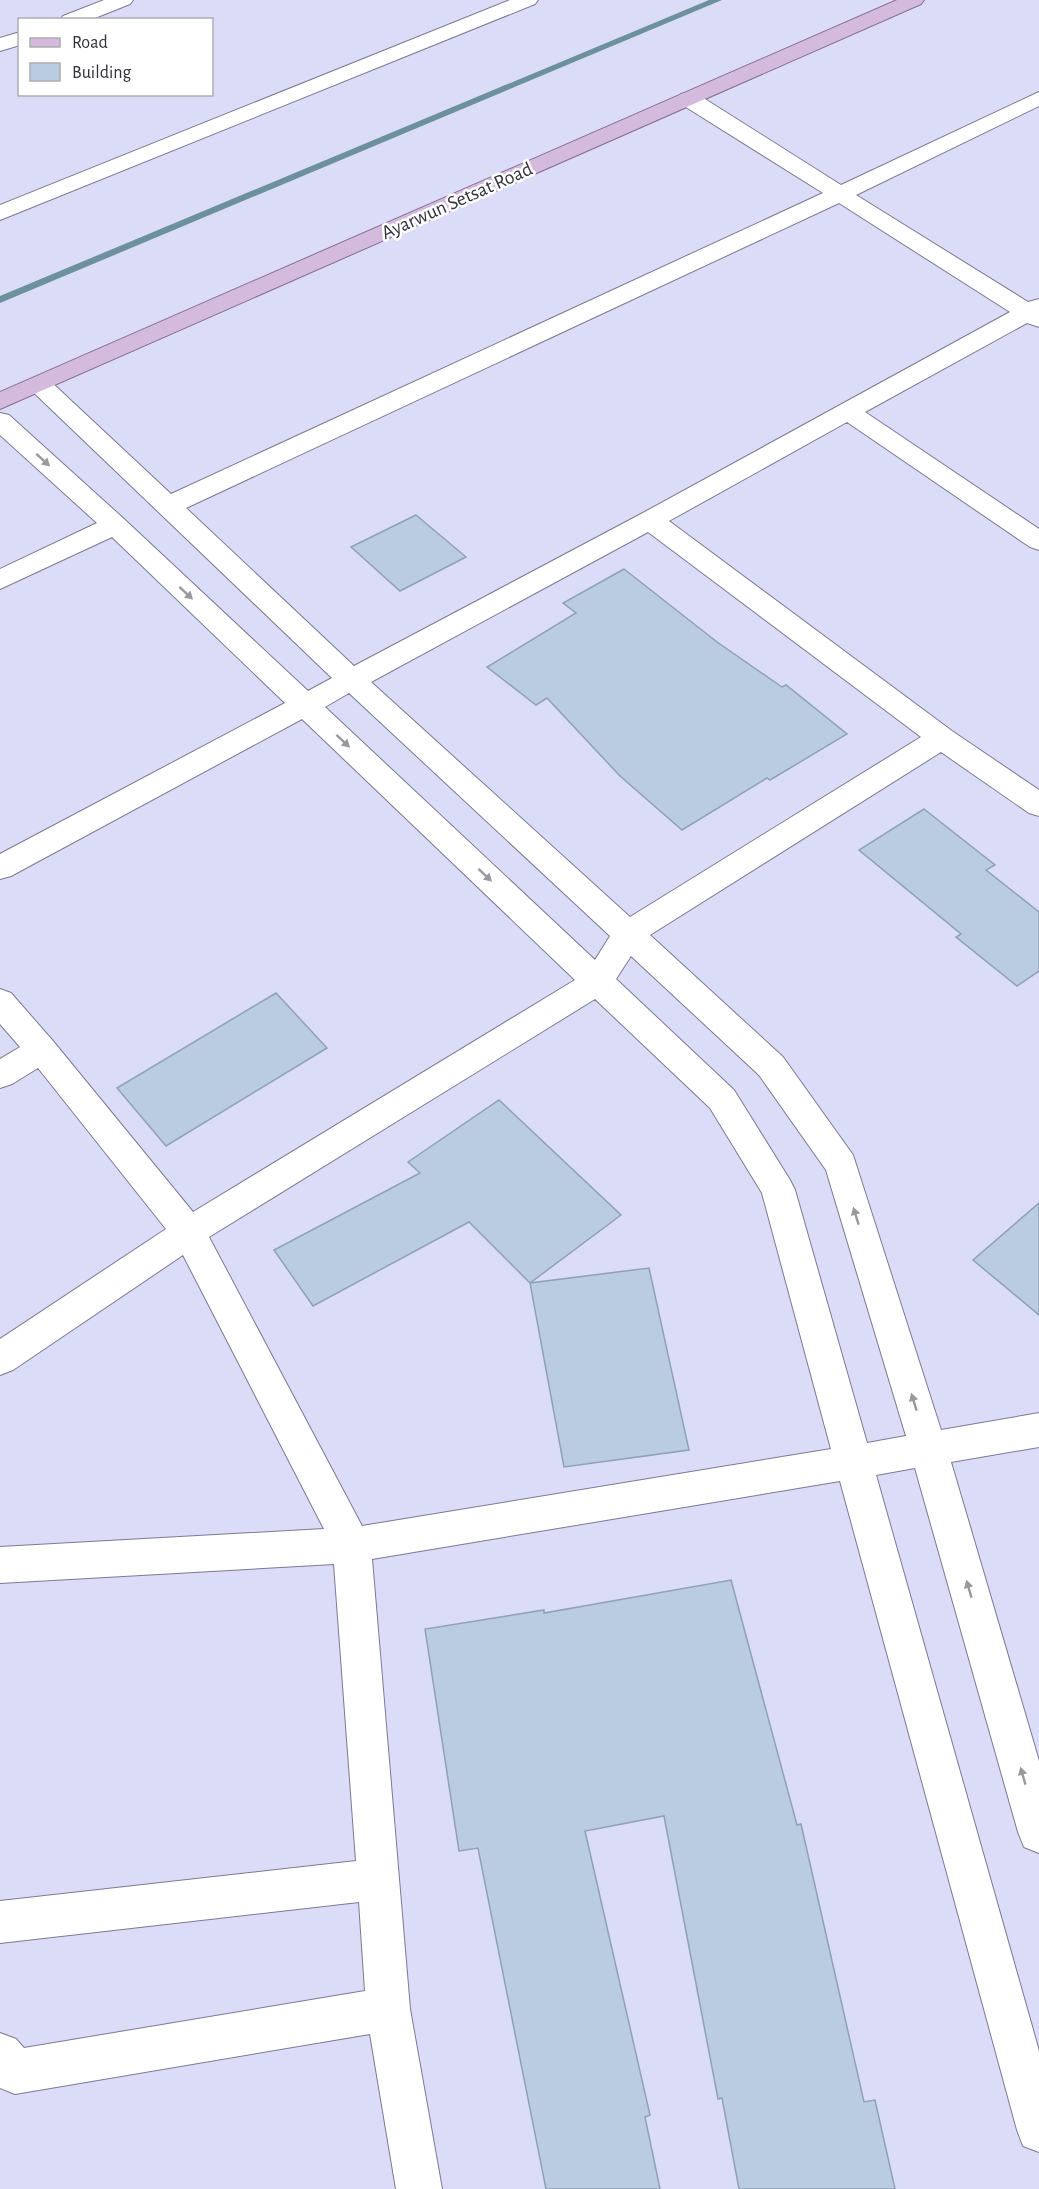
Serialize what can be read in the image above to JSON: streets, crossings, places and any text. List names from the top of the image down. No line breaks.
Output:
{"streets":{"main road":["Ayarwun Setsat Road"]},"legend":["Road","Building"]}
